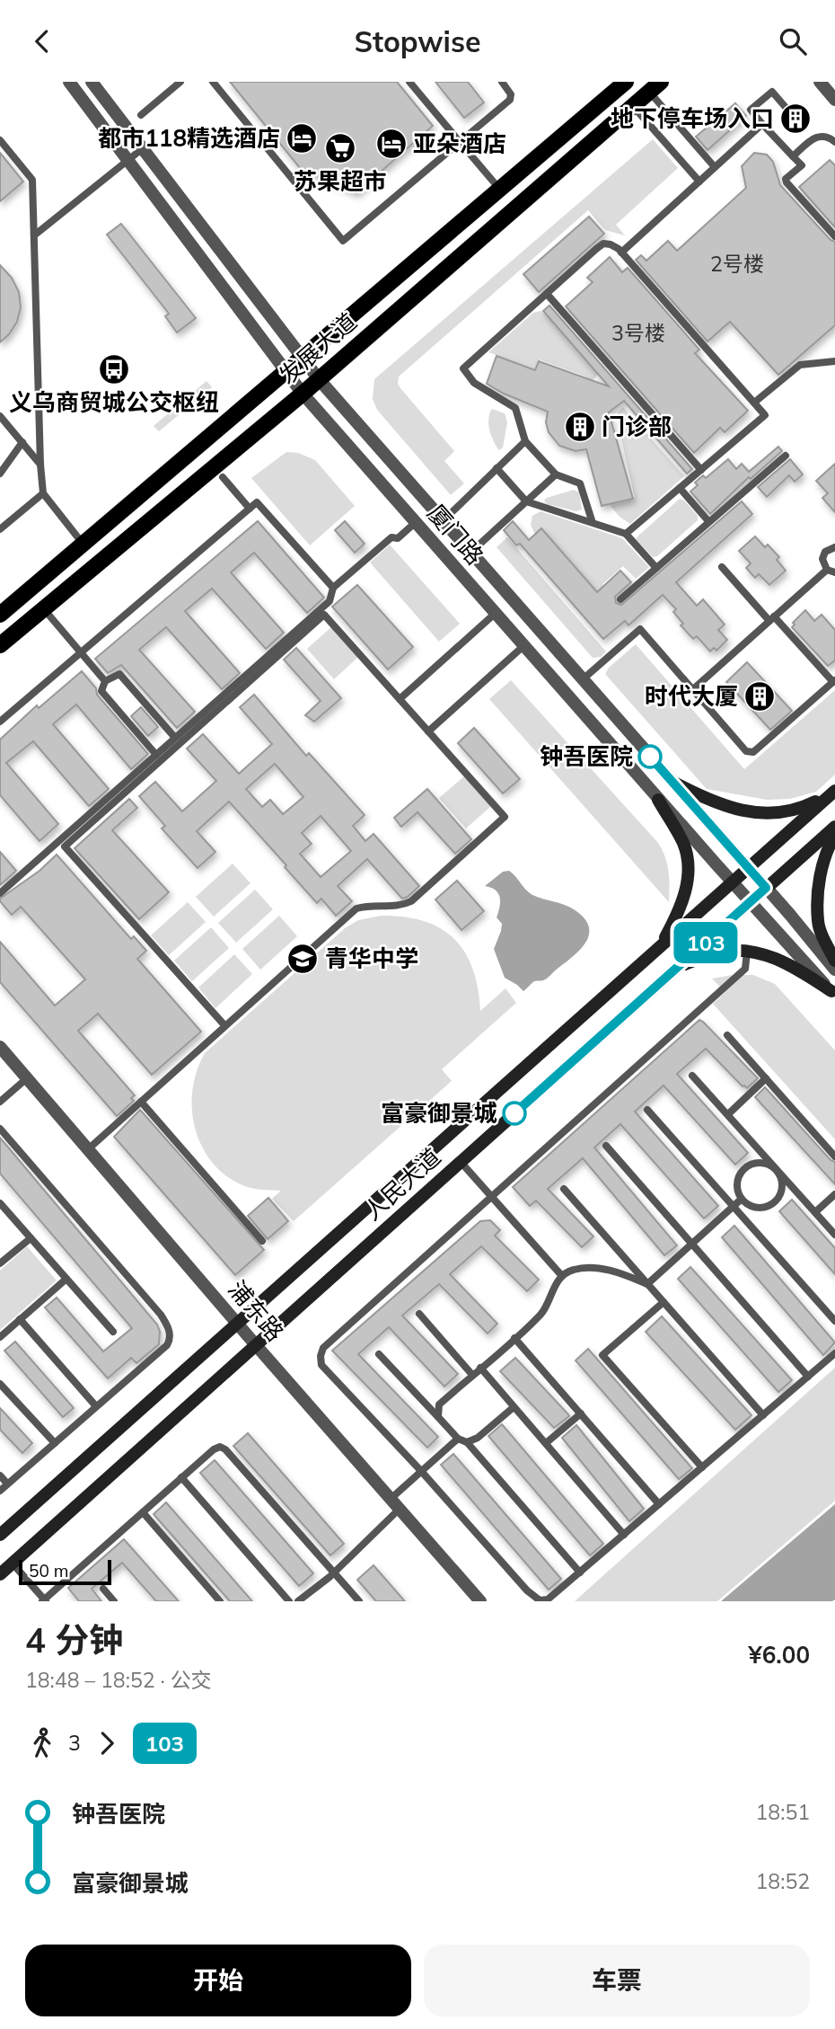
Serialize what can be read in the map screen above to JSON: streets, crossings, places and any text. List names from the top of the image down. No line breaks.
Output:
{"streets":{"main road":["发展大道","人民大道"],"street":["厦门路","浦东路"]},"crossings":[["发展大道","厦门路"],["厦门路","人民大道"],["人民大道","浦东路"]],"places":{"building":["地下停车场入口","门诊部","时代大厦"],"hotel":["都市118精选酒店","亚朵酒店"],"supermarket":["苏果超市"],"bus stop":["义乌商贸城公交枢纽"],"other":["钟吾医院","富豪御景城"],"school or university":["青华中学"]},"lines":["bus line 103"],"house_numbers":["2号楼","3号楼"],"scale_bar":"50 m","page":{"header":"Stopwise","on_map":"103","scale":"50 m","heading":["4 分钟","18:48 – 18:52 · 公交","¥6.00"],"legs":["3","103"],"list":[{"name":"钟吾医院","value":"18:51"},{"name":"富豪御景城","value":"18:52"}],"buttons":["开始","车票"]}}
